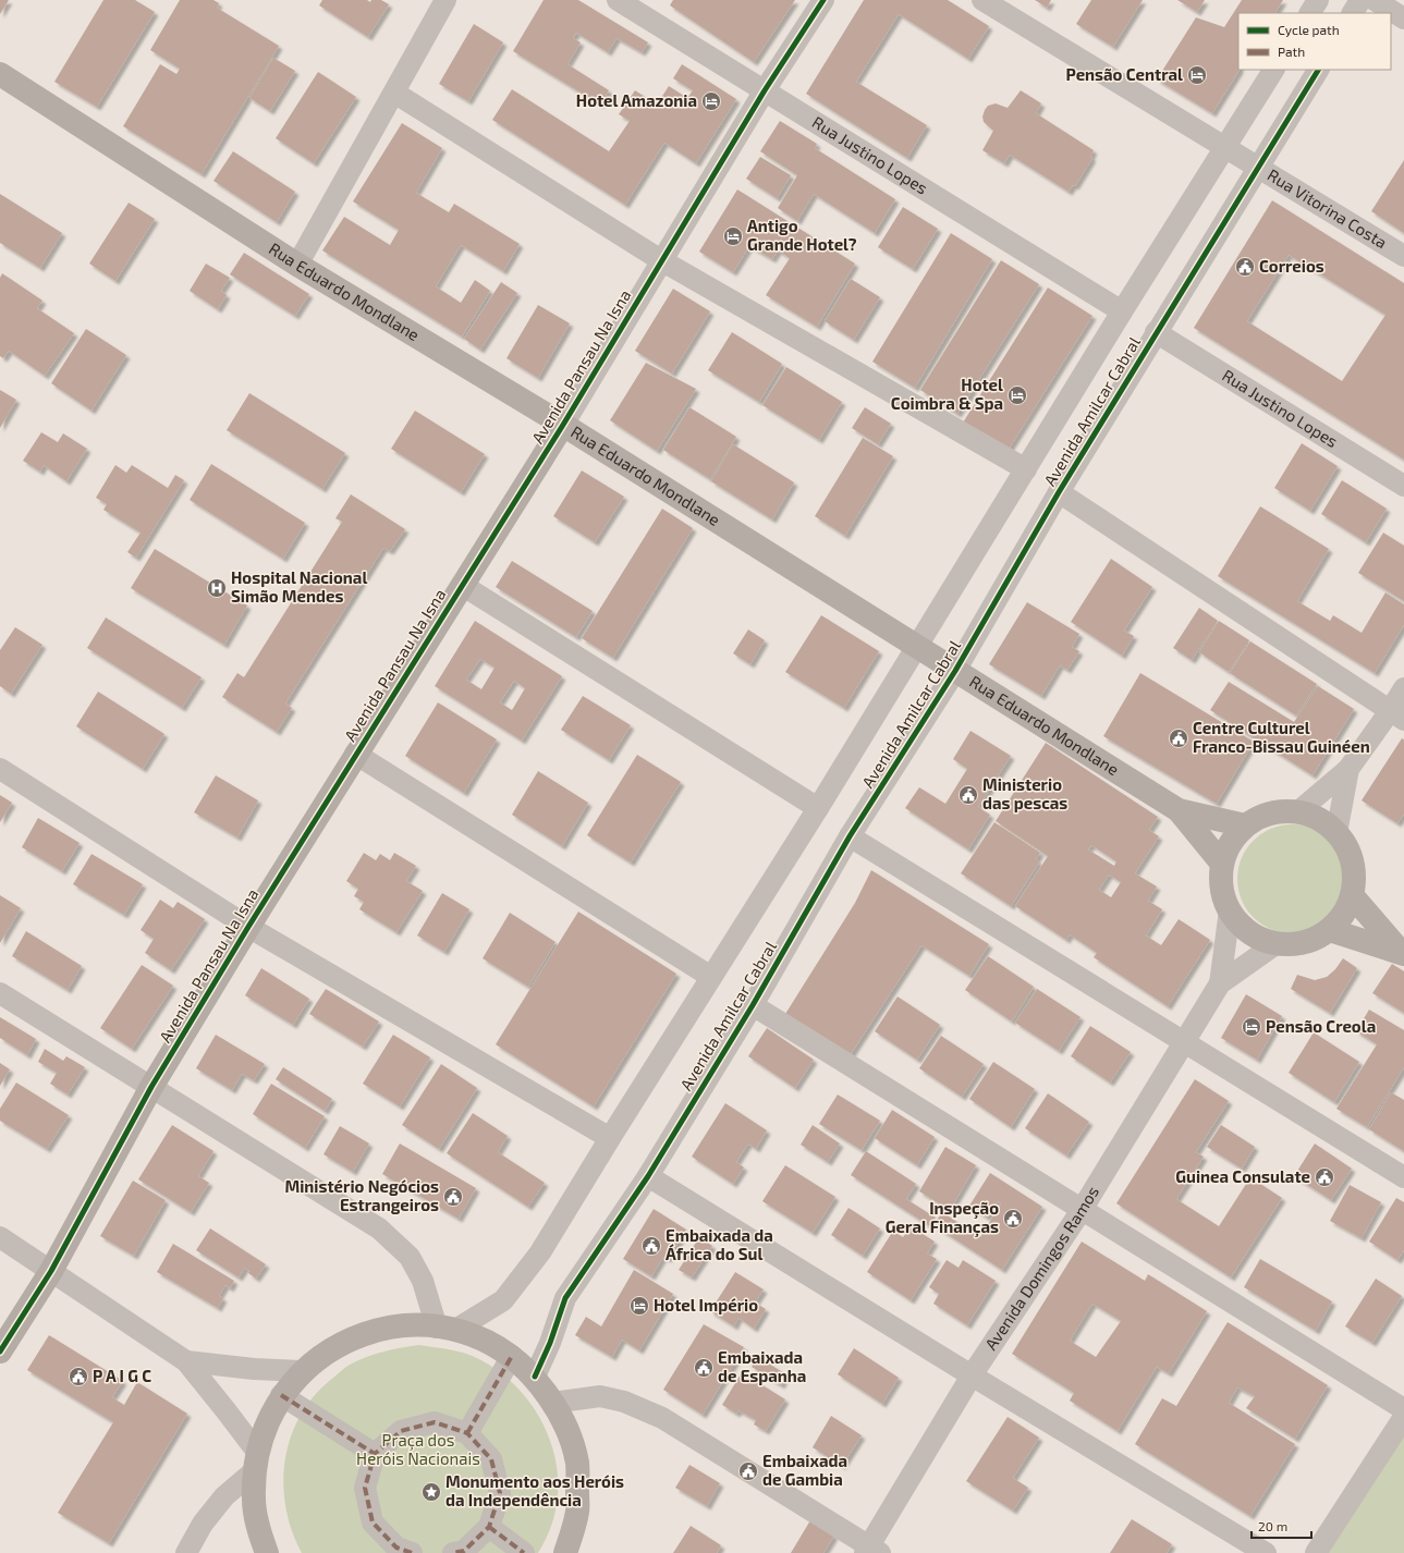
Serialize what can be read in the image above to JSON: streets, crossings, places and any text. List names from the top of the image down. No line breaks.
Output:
{"streets":{"street":["Rua Justino Lopes","Rua Vitorina Costa","Rua Eduardo Mondlane","Avenida Pansau Na Isna","Avenida Amilcar Cabral","Avenida Domingos Ramos"]},"crossings":[["Rua Justino Lopes","Avenida Pansau Na Isna"],["Rua Justino Lopes","Avenida Amilcar Cabral"],["Rua Vitorina Costa","Avenida Amilcar Cabral"],["Rua Eduardo Mondlane","Avenida Pansau Na Isna"],["Rua Eduardo Mondlane","Avenida Amilcar Cabral"],["Rua Eduardo Mondlane","Avenida Domingos Ramos"]],"parks":["Praça dos Heróis Nacionais"],"places":{"hotel":["Pensão Central","Hotel Amazonia","Antigo Grande Hotel?","Hotel Coimbra & Spa","Pensão Creola","Hotel Império"],"public building":["Correios","Centre Culturel Franco-Bissau Guinéen","Ministerio das pescas","Guinea Consulate","Ministério Negócios Estrangeiros","Inspeção Geral Finanças","Embaixada da África do Sul","Embaixada de Espanha","P A I G C","Embaixada de Gambia"],"hospital":["Hospital Nacional Simão Mendes"],"place":["Monumento aos Heróis da Independência"]},"legend":["Cycle path","Path"],"scale_bar":"20 m"}
